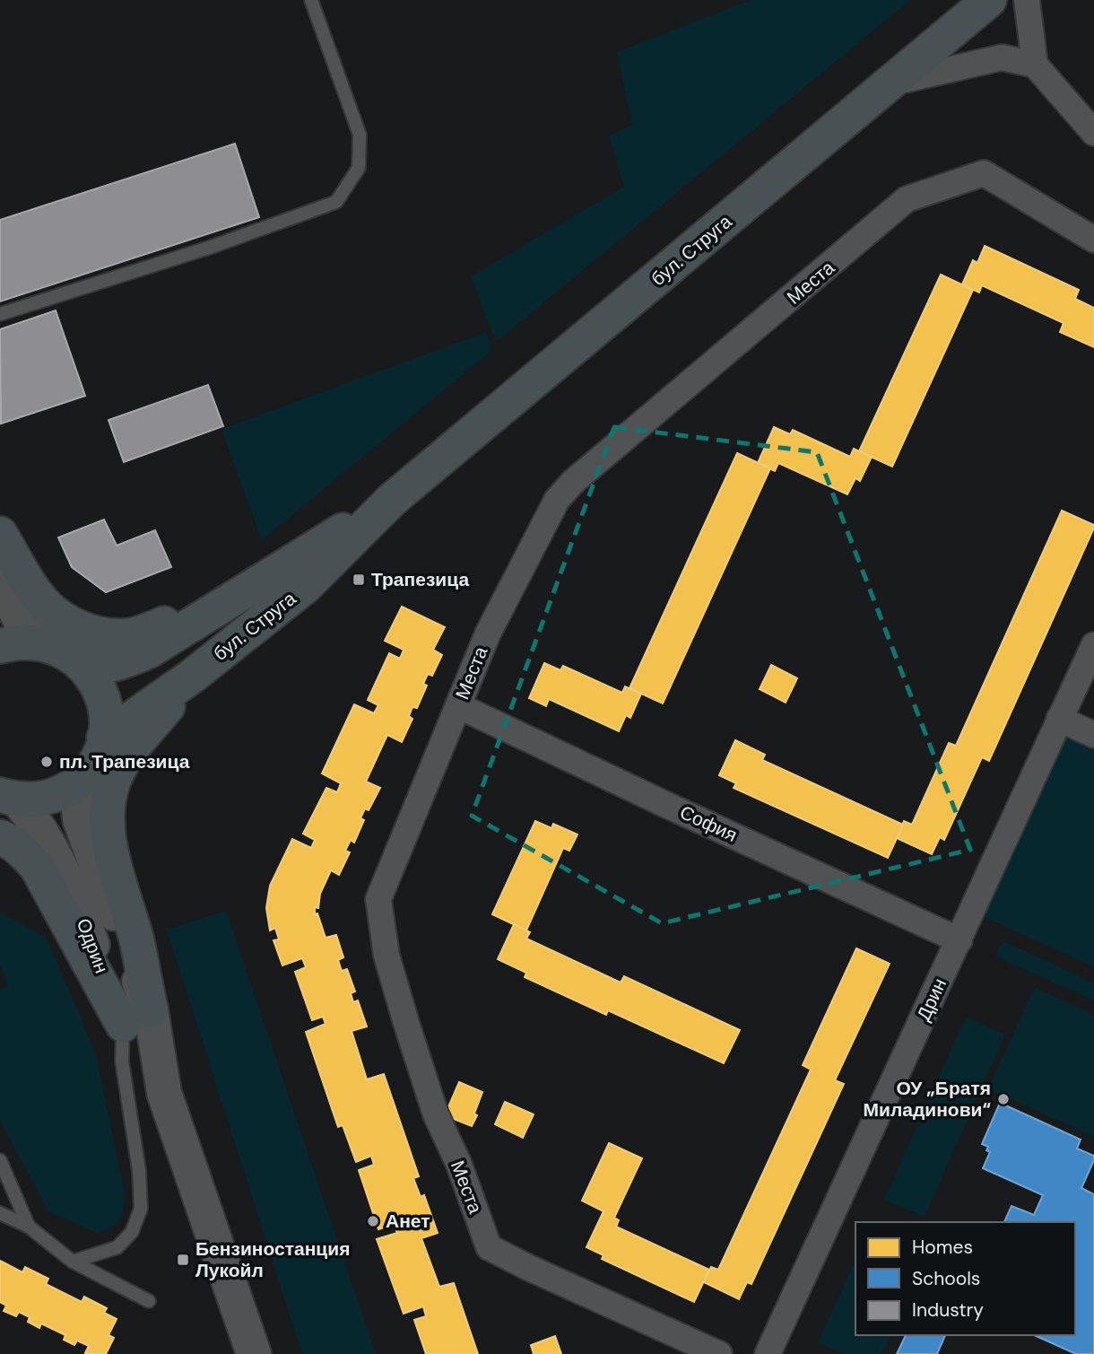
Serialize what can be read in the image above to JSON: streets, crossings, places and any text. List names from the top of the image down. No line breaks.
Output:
{"streets":{"main road":["бул. Струга","Одрин"],"street":["Места","София","Дрин"]},"crossings":[["Места","София"],["София","Дрин"]],"places":{"transit":["Трапезица","Бензиностанция Лукойл"],"other":["пл. Трапезица","ОУ „Братя Миладинови“","Анет"]},"legend":["Homes","Schools","Industry"]}
